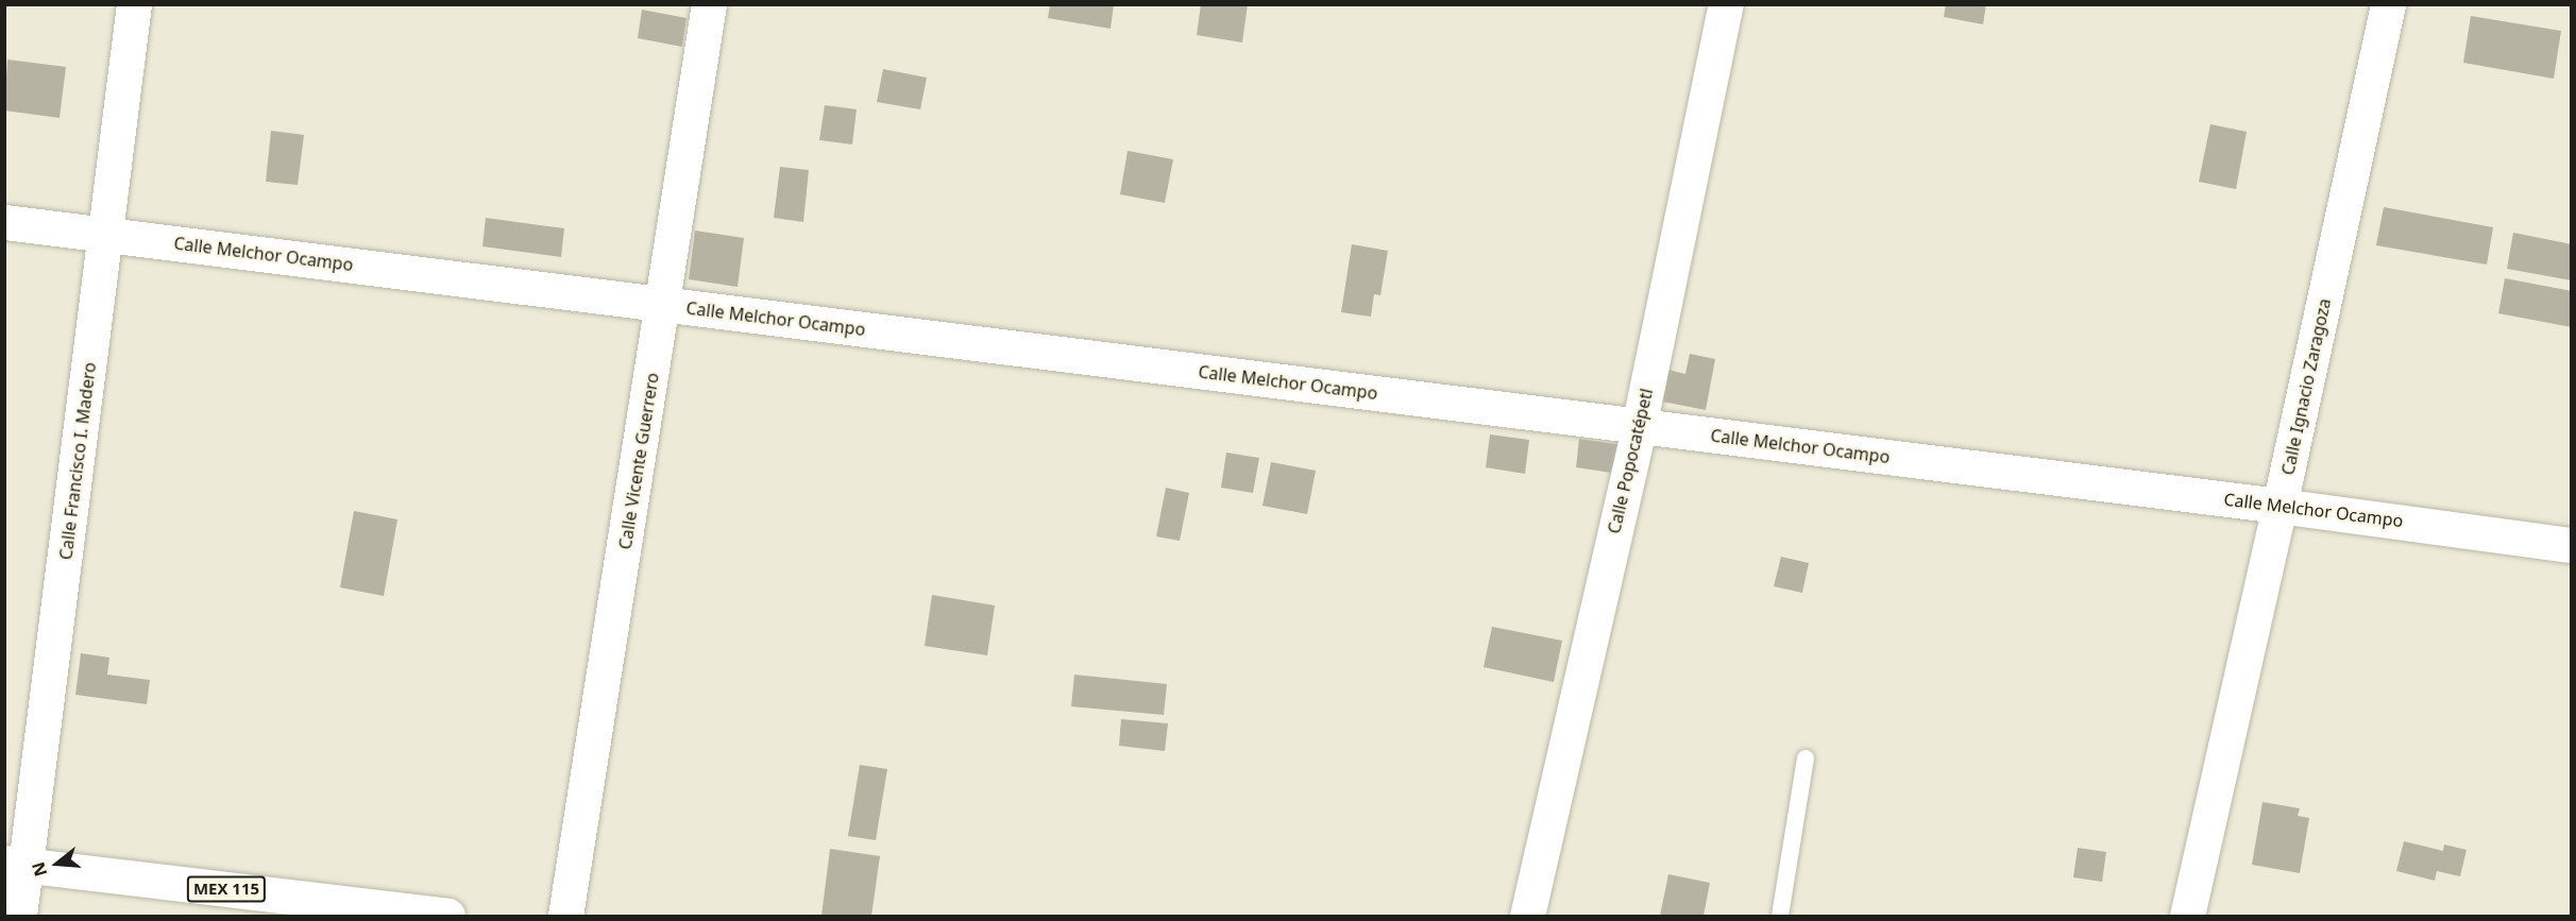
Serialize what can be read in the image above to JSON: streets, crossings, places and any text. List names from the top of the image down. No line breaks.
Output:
{"streets":{"street":["Calle Melchor Ocampo","Calle Ignacio Zaragoza","Calle Francisco I. Madero","Calle Vicente Guerrero","Calle Popocatépetl","MEX 115"]},"crossings":[["Calle Melchor Ocampo","Calle Ignacio Zaragoza"],["Calle Melchor Ocampo","Calle Francisco I. Madero"],["Calle Melchor Ocampo","Calle Vicente Guerrero"],["Calle Melchor Ocampo","Calle Popocatépetl"],["Calle Francisco I. Madero","MEX 115"]],"north":"left"}
